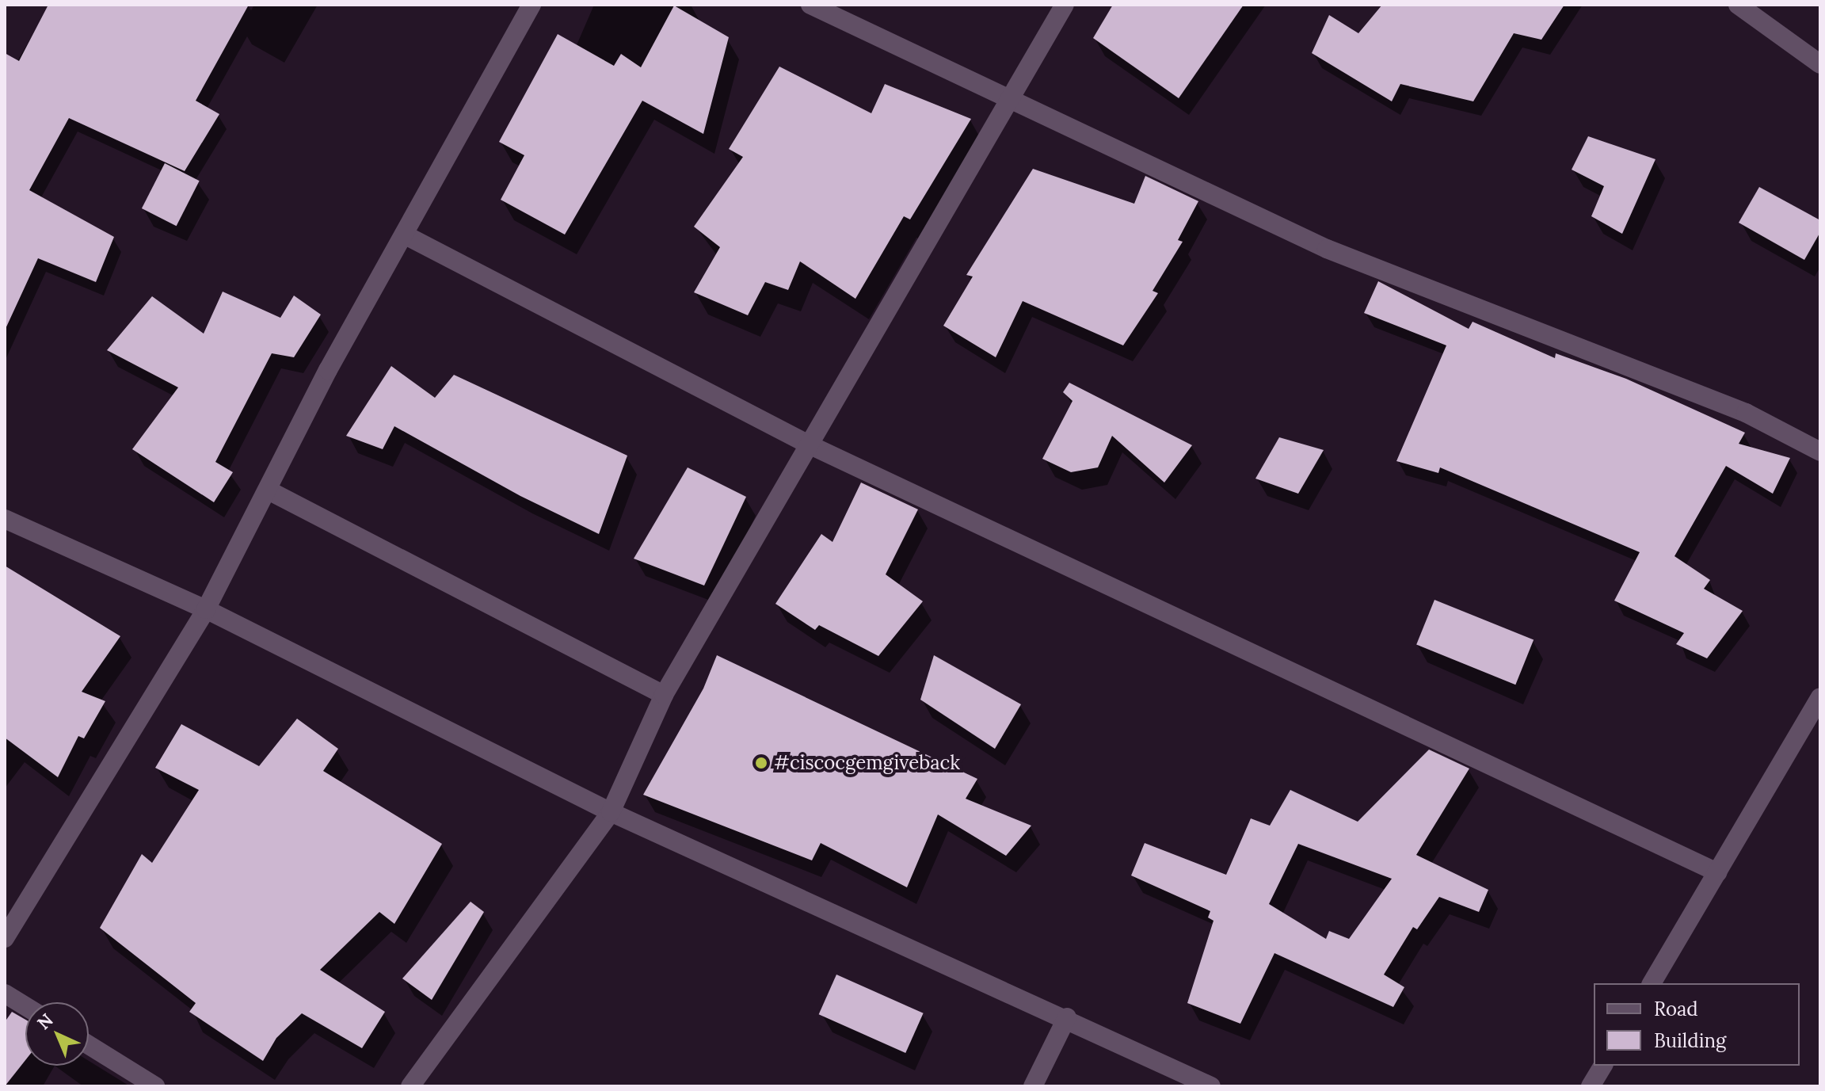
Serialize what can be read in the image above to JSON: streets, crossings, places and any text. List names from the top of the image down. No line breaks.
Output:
{"places":["#ciscocgemgiveback"],"legend":["Road","Building"],"north":"top left"}
